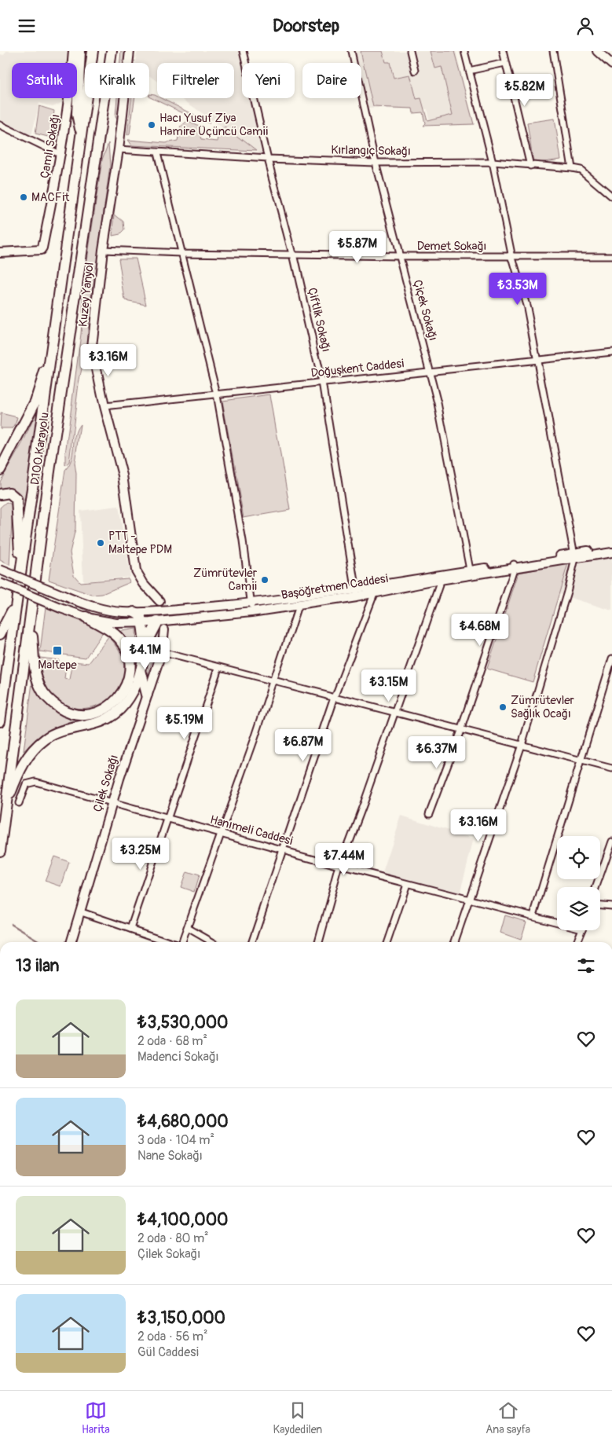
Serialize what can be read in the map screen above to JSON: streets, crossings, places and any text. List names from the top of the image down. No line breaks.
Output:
{"streets":{"highway":["D100 Karayolu"],"main road":["Çamlı Sokağı","Kuzey Yanyol","Başöğretmen Caddesi","Çilek Sokağı"],"street":["Kırlangıç Sokağı","Demet Sokağı","Çiçek Sokağı","Çiftlik Sokağı","Doğuşkent Caddesi","Hanımeli Caddesi"]},"crossings":[["Kırlangıç Sokağı","Kuzey Yanyol"],["Kırlangıç Sokağı","Çiçek Sokağı"],["Kırlangıç Sokağı","Çiftlik Sokağı"],["Demet Sokağı","Kuzey Yanyol"],["Demet Sokağı","Çiçek Sokağı"],["Demet Sokağı","Çiftlik Sokağı"],["Kuzey Yanyol","Doğuşkent Caddesi"],["Çiçek Sokağı","Doğuşkent Caddesi"],["Çiçek Sokağı","Başöğretmen Caddesi"],["Çiftlik Sokağı","Doğuşkent Caddesi"],["Çiftlik Sokağı","Başöğretmen Caddesi"],["Çilek Sokağı","Hanımeli Caddesi"]],"places":{"other":["Hacı Yusuf Ziya Hamire Üçüncü Camii","MACFit","PTT - Maltepe PDM","Zümrütevler Camii","Zümrütevler Sağlık Ocağı"],"transit":["Maltepe"]},"page":{"header":"Doorstep","chip":["Satılık","Kiralık","Filtreler","Yeni","Daire"],"price":["₺5.82M","₺5.87M","₺3.53M","₺3.16M","₺4.68M","₺4.1M","₺3.15M","₺5.19M","₺6.87M","₺6.37M","₺3.16M","₺3.25M","₺7.44M"],"heading":"13 ilan","list":[{"name":"₺3,530,000","note":"2 oda · 68 m² · Madenci Sokağı"},{"name":"₺4,680,000","note":"3 oda · 104 m² · Nane Sokağı"},{"name":"₺4,100,000","note":"2 oda · 80 m² · Çilek Sokağı"},{"name":"₺3,150,000","note":"2 oda · 56 m² · Gül Caddesi"}],"tabs":["Harita","Kaydedilen","Ana sayfa"]}}
